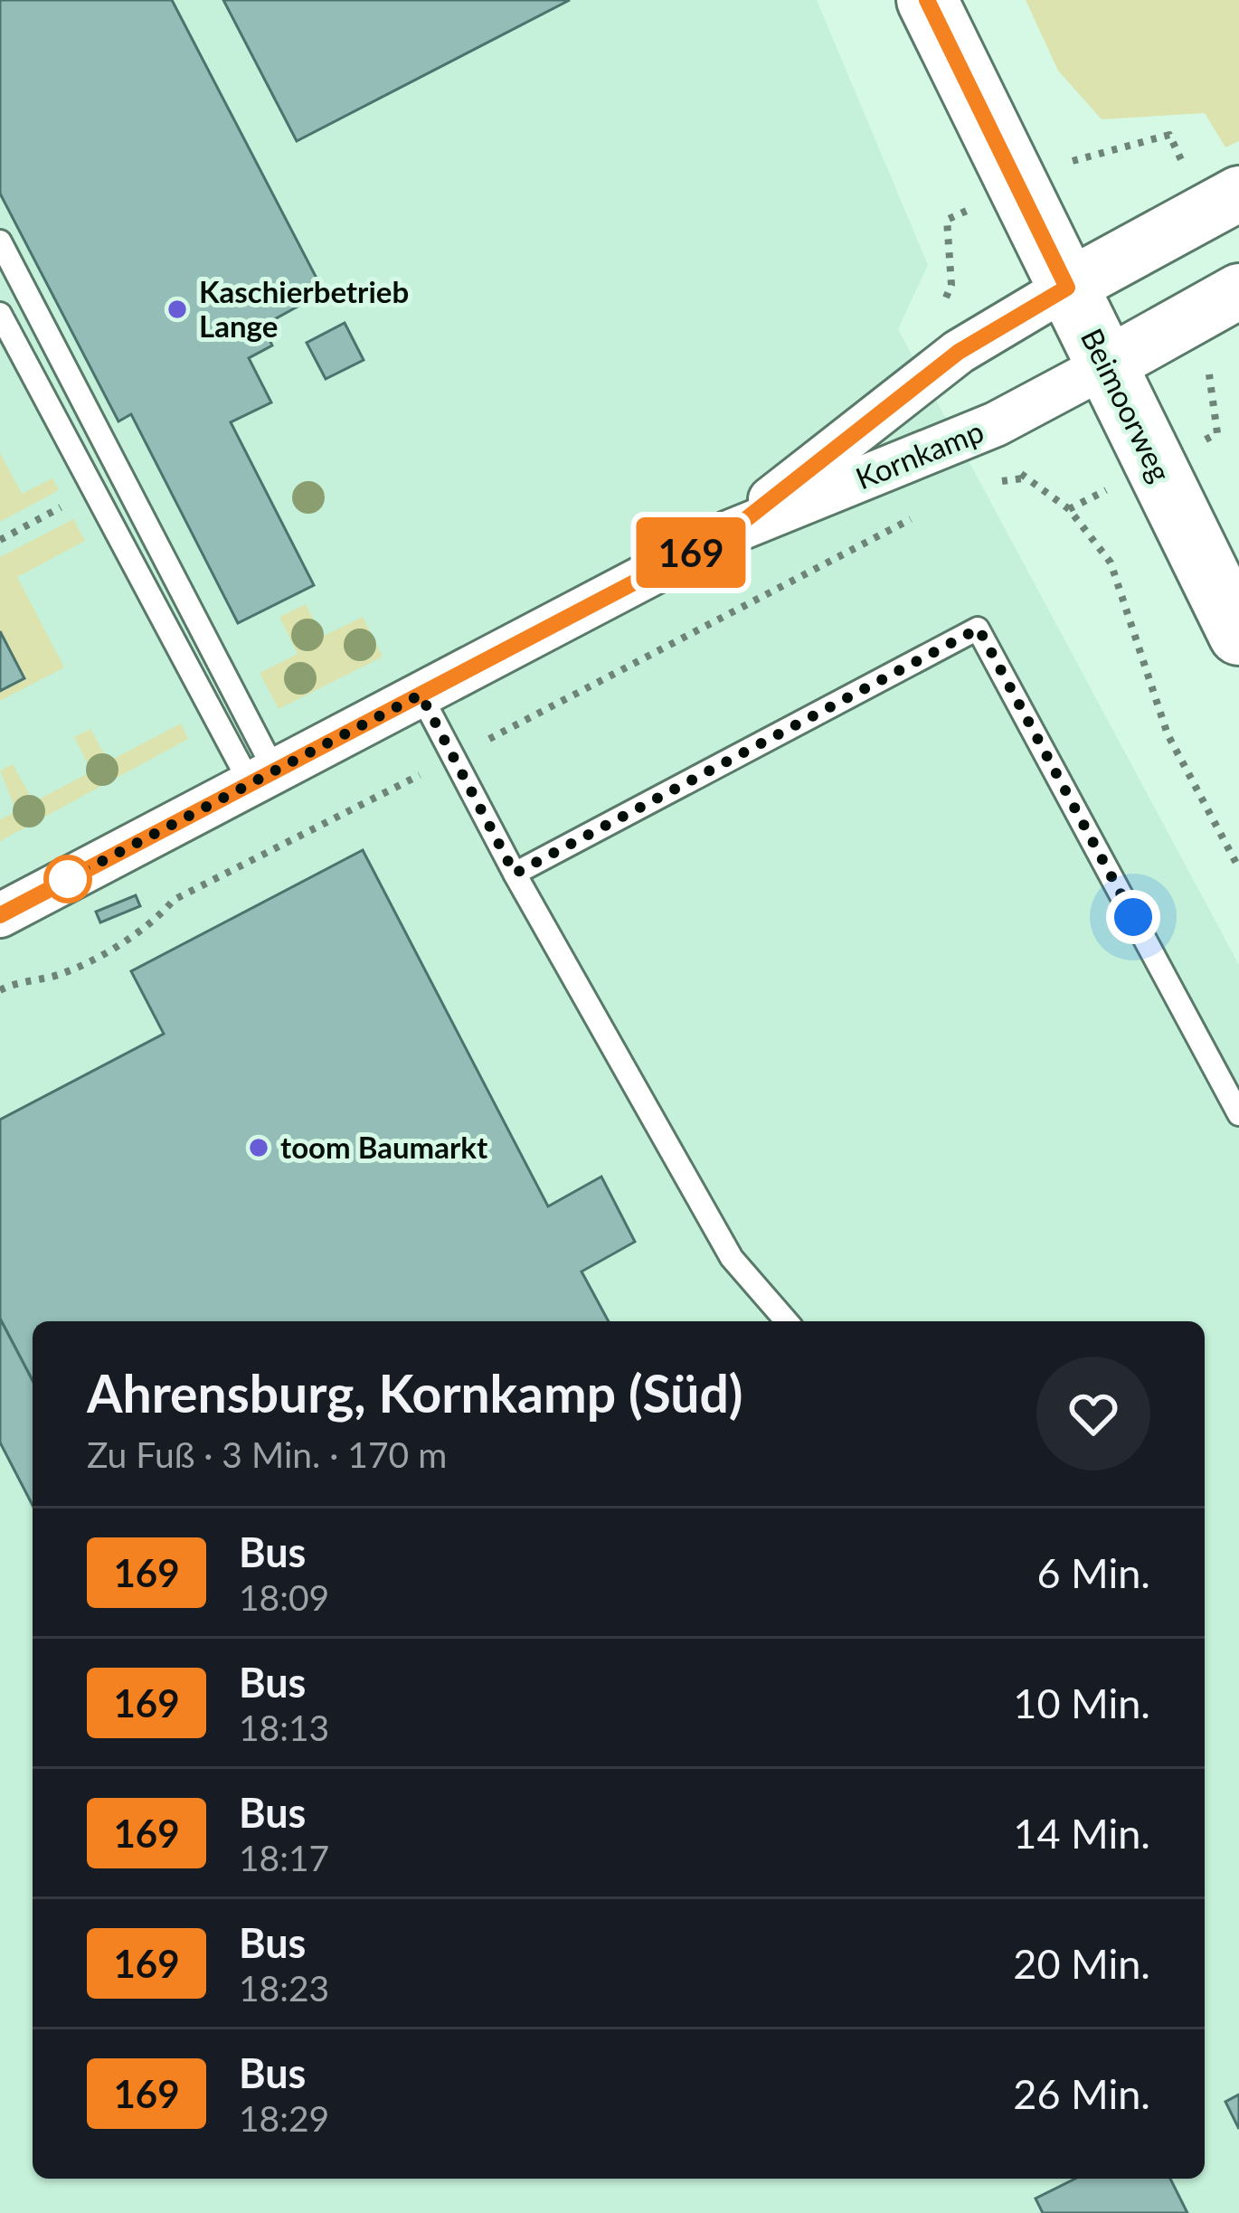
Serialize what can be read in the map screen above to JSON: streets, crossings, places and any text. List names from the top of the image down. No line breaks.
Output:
{"streets":{"main road":["Beimoorweg"],"street":["Kornkamp"]},"crossings":[["Beimoorweg","Kornkamp"]],"places":["Kaschierbetrieb Lange","toom Baumarkt"],"lines":["bus line 169"],"page":{"on_map":"169","heading":["Ahrensburg, Kornkamp (Süd)","Zu Fuß · 3 Min. · 170 m"],"list":[{"mark":"169","name":"Bus","note":"18:09","value":"6 Min."},{"mark":"169","name":"Bus","note":"18:13","value":"10 Min."},{"mark":"169","name":"Bus","note":"18:17","value":"14 Min."},{"mark":"169","name":"Bus","note":"18:23","value":"20 Min."},{"mark":"169","name":"Bus","note":"18:29","value":"26 Min."}]}}
